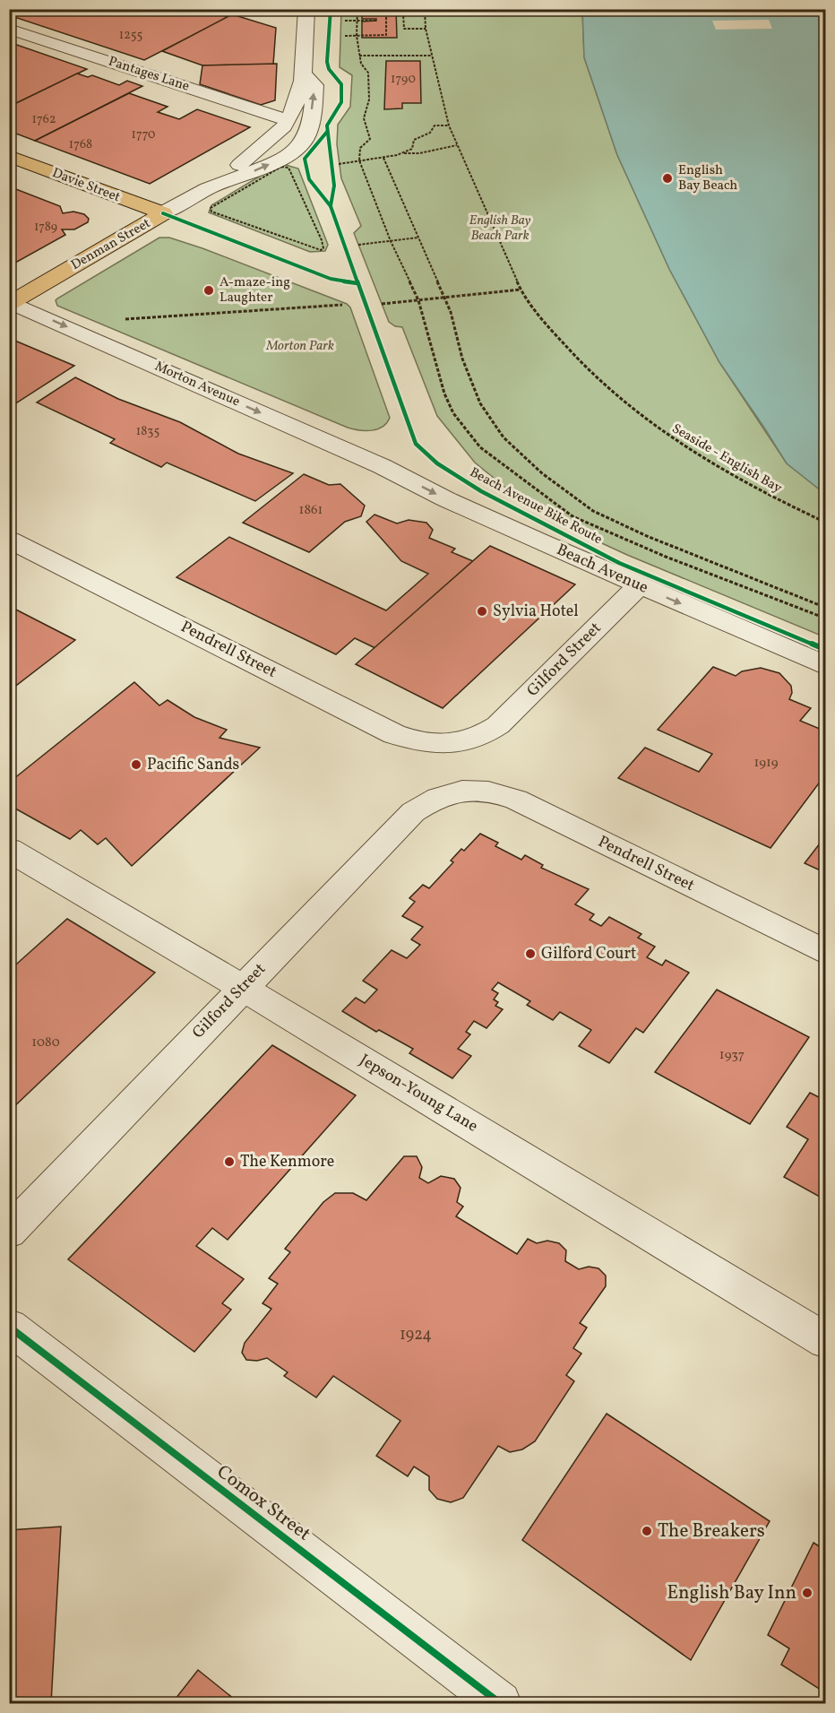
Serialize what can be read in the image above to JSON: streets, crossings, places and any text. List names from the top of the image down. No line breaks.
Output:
{"streets":{"main road":["Davie Street","Denman Street"],"street":["Pantages Lane","Morton Avenue","Beach Avenue","Pendrell Street","Gilford Street","Jepson-Young Lane","Comox Street"],"path":["Seaside - English Bay"],"cycle path":["Beach Avenue Bike Route"]},"crossings":[["Pantages Lane","Denman Street"],["Davie Street","Denman Street"],["Denman Street","Morton Avenue"],["Morton Avenue","Beach Avenue"],["Beach Avenue","Gilford Street"],["Pendrell Street","Gilford Street"],["Gilford Street","Jepson-Young Lane"]],"one_way":["Morton Avenue","Beach Avenue"],"parks":["English Bay Beach Park","Morton Park"],"places":["English Bay Beach","A-maze-ing Laughter","Sylvia Hotel","Pacific Sands","Gilford Court","The Kenmore","The Breakers","English Bay Inn"],"house_numbers":["1255","1790","1762","1770","1768","1789","1835","1861","1919","1080","1937","1924"]}
